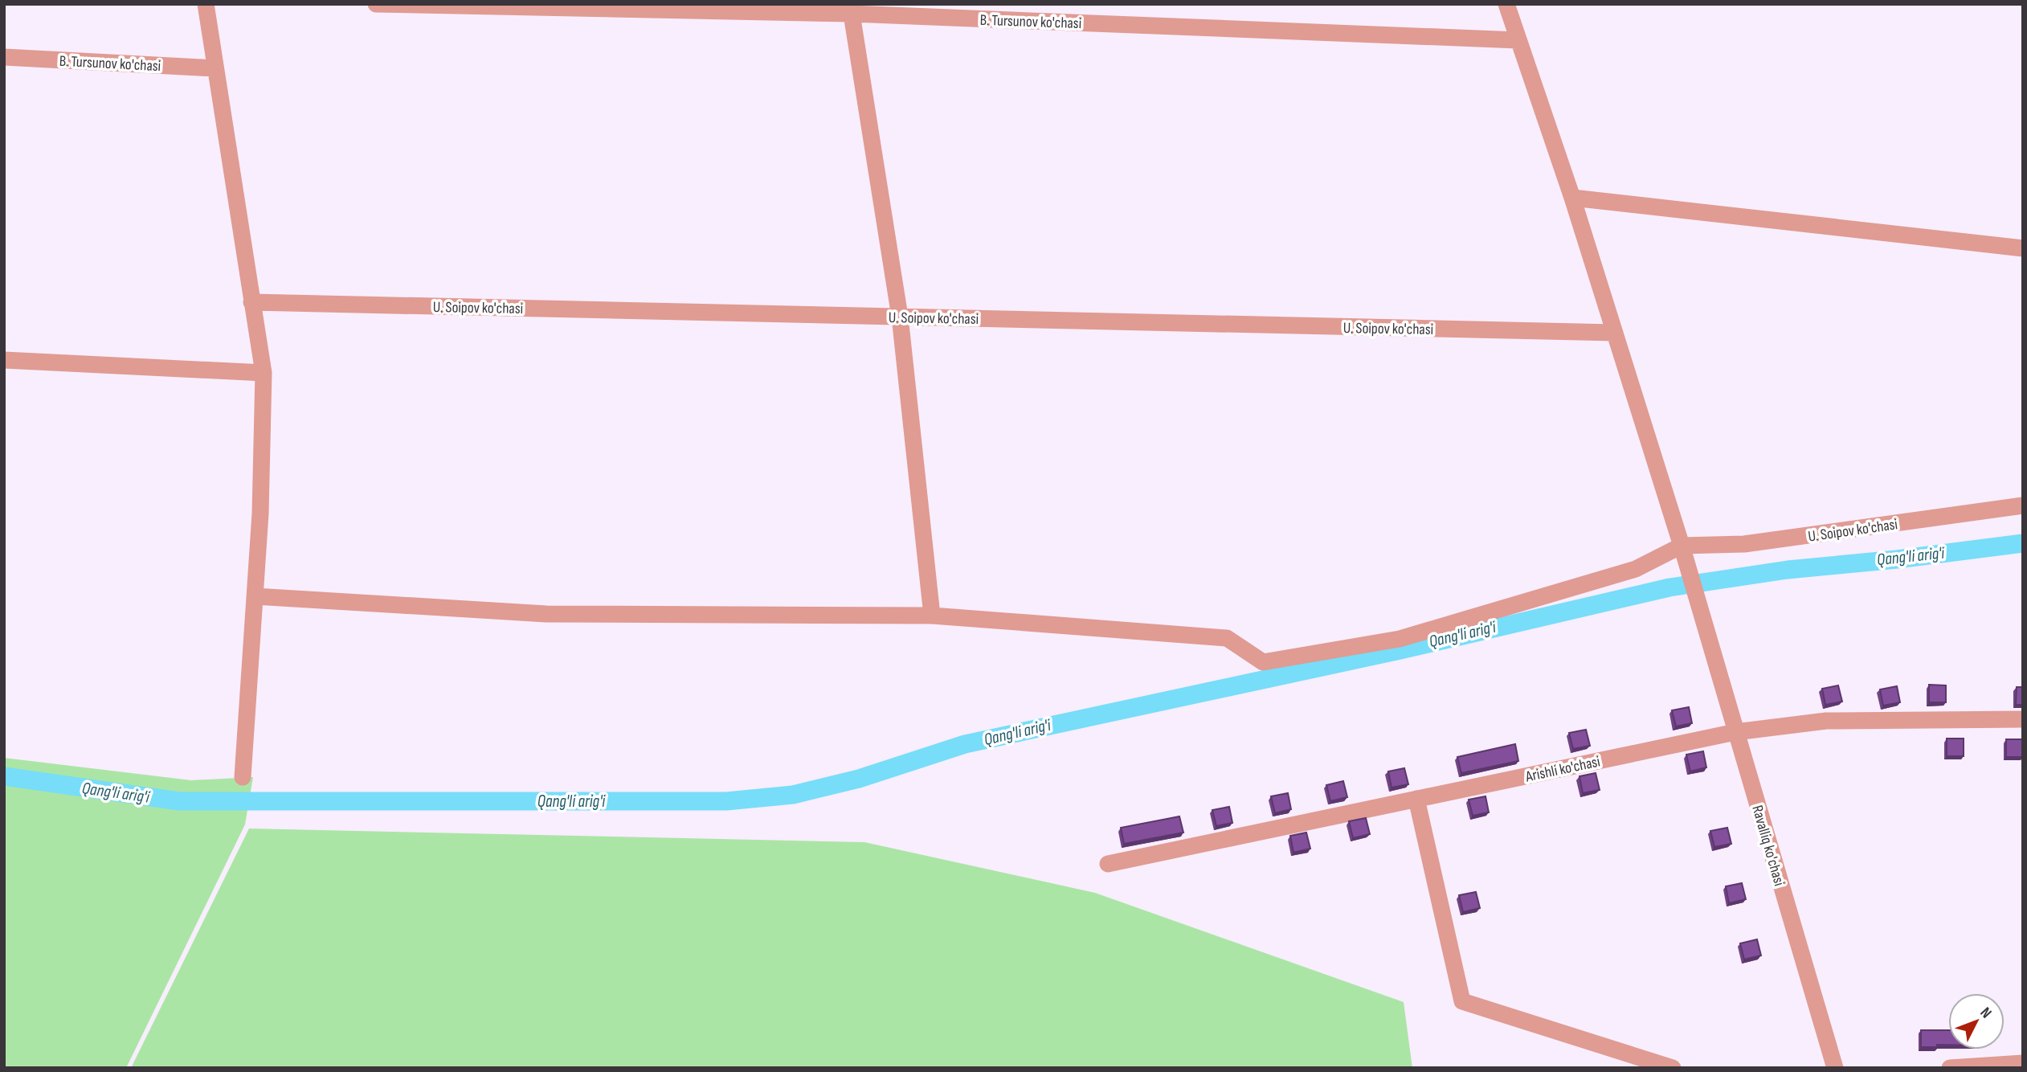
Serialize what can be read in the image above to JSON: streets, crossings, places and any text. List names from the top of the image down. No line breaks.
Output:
{"streets":{"street":["B. Tursunov ko'chasi","U. Soipov ko'chasi","Arishli ko'chasi","Ravalliq ko'chasi"]},"crossings":[["B. Tursunov ko'chasi","Ravalliq ko'chasi"],["U. Soipov ko'chasi","Ravalliq ko'chasi"],["Arishli ko'chasi","Ravalliq ko'chasi"]],"water":["Qang'li arig'i"],"north":"top right"}
